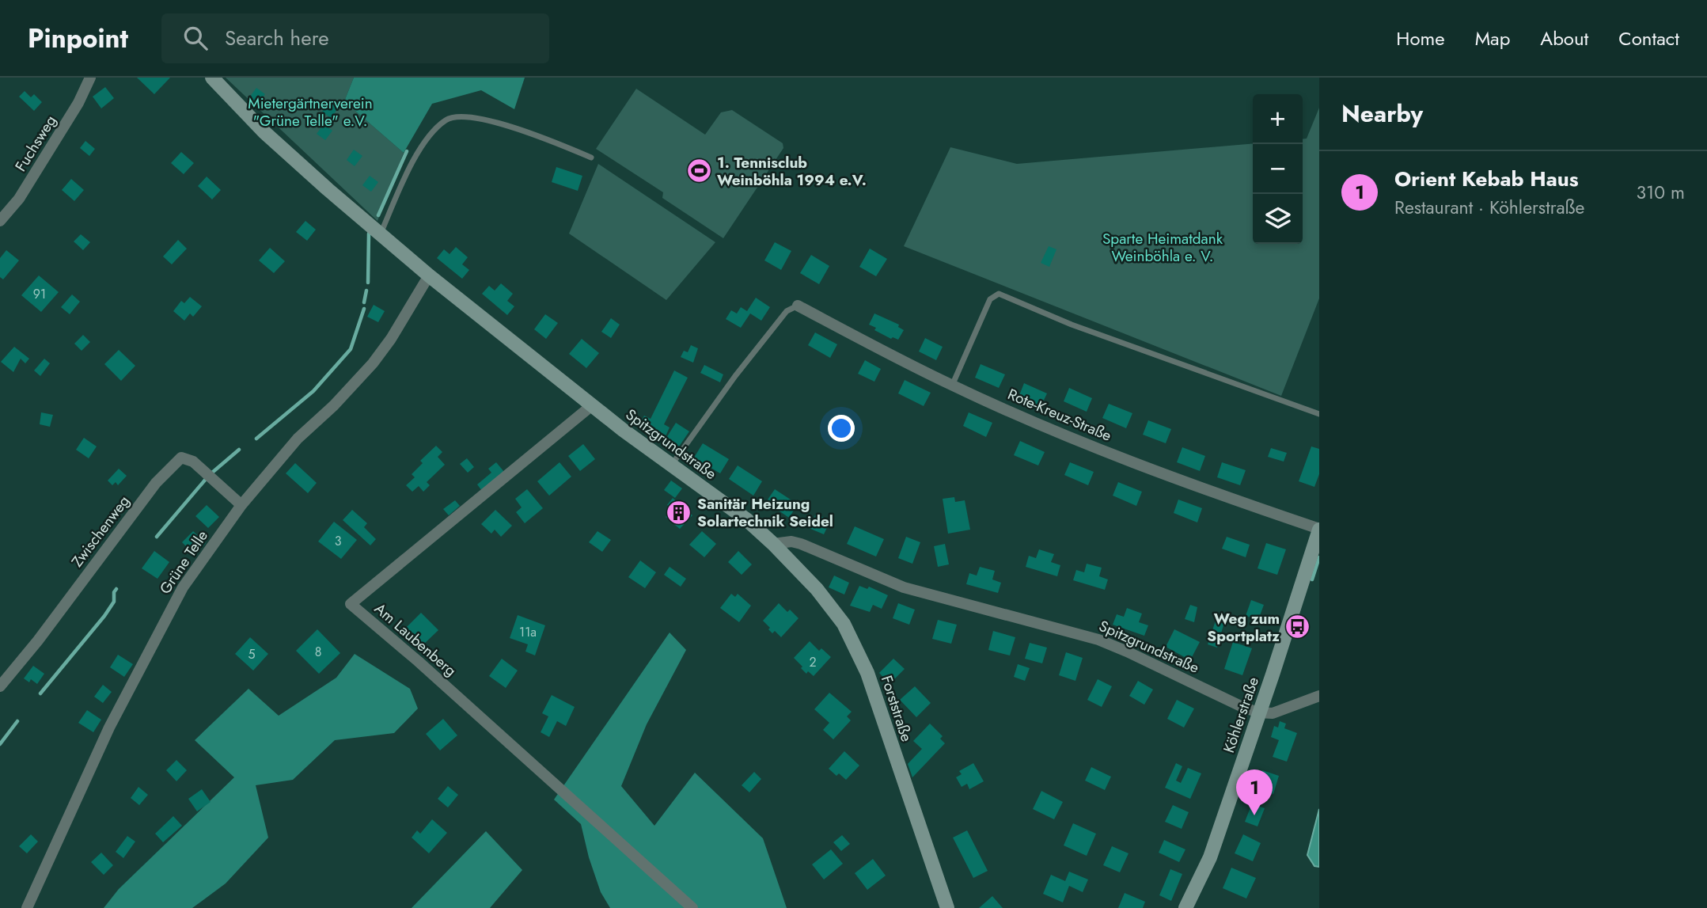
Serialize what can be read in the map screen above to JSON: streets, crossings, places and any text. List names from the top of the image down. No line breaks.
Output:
{"streets":{"street":["Fuchsweg","Rote-Kreuz-Straße","Spitzgrundstraße","Zwischenweg","Grüne Telle","Am Laubenberg","Forststraße","Köhlerstraße"]},"crossings":[["Rote-Kreuz-Straße","Köhlerstraße"],["Spitzgrundstraße","Grüne Telle"],["Spitzgrundstraße","Am Laubenberg"],["Spitzgrundstraße","Forststraße"],["Spitzgrundstraße","Köhlerstraße"],["Zwischenweg","Grüne Telle"]],"parks":["Mietergärtnerverein \"Grüne Telle\" e.V.","Sparte Heimatdank Weinböhla e. V."],"places":{"sports":["1. Tennisclub Weinböhla 1994 e.V."],"building":["Sanitär Heizung Solartechnik Seidel"],"bus stop":["Weg zum Sportplatz"]},"house_numbers":["91","3","11a","8","5","2"],"page":{"header":"Pinpoint","search":"Search here","nav":["Home","Map","About","Contact"],"heading":"Nearby","map_buttons":["+","−"],"list":[{"mark":"1","name":"Orient Kebab Haus","note":"Restaurant · Köhlerstraße","value":"310 m"}],"pins":"1"}}
